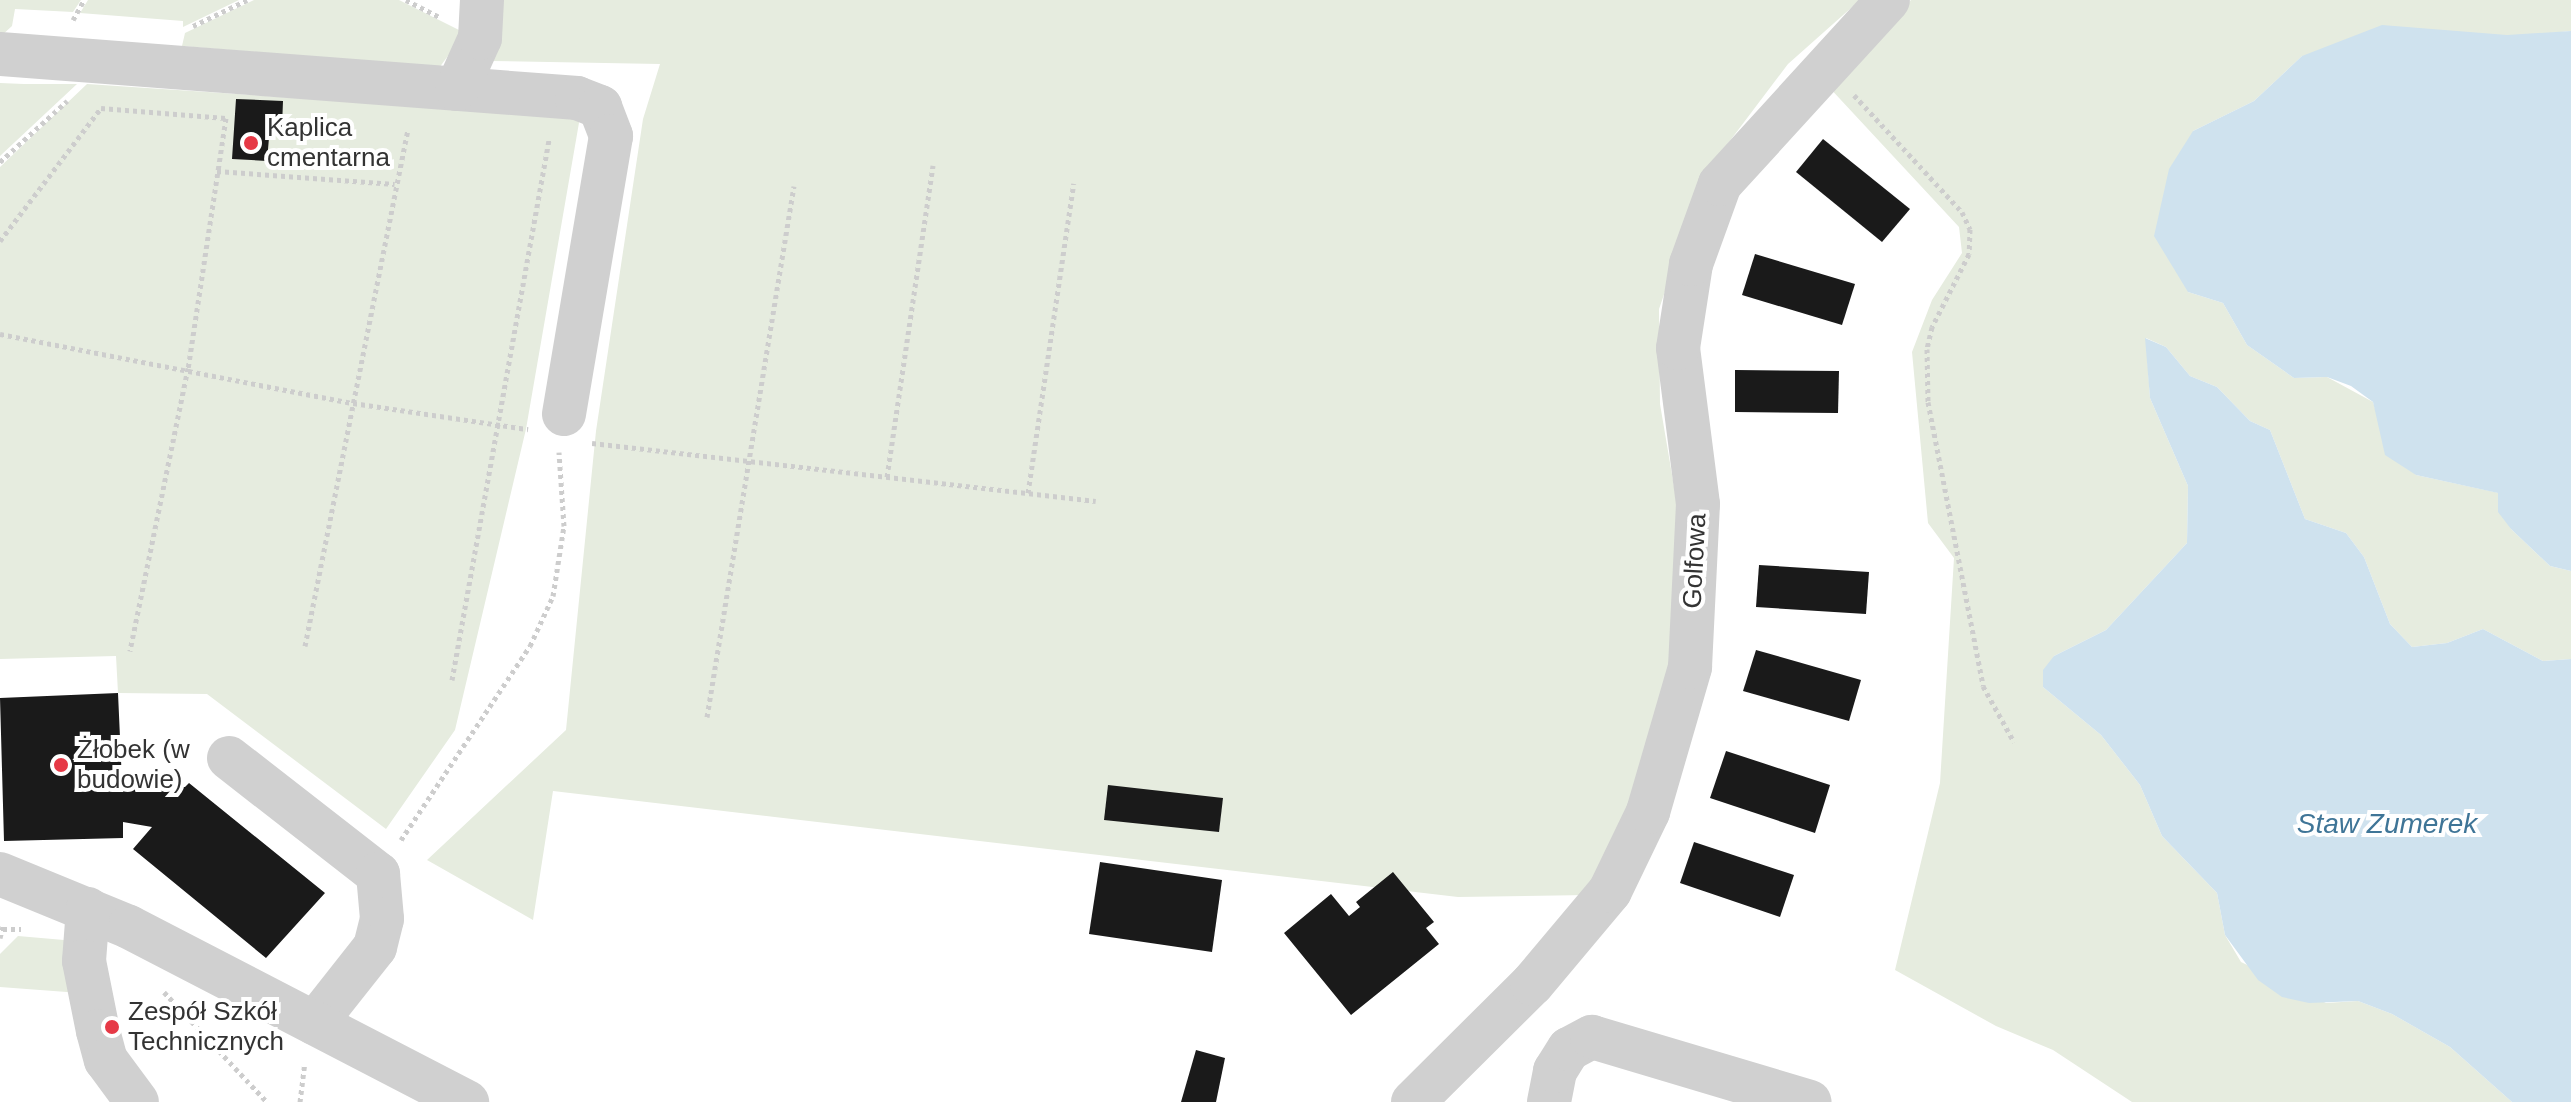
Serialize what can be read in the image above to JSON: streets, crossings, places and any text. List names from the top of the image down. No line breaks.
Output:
{"streets":{"street":["Golfowa"]},"water":["Staw Zumerek"],"places":["Kaplica cmentarna","Żłobek (w budowie)","Zespół Szkół Technicznych"]}
